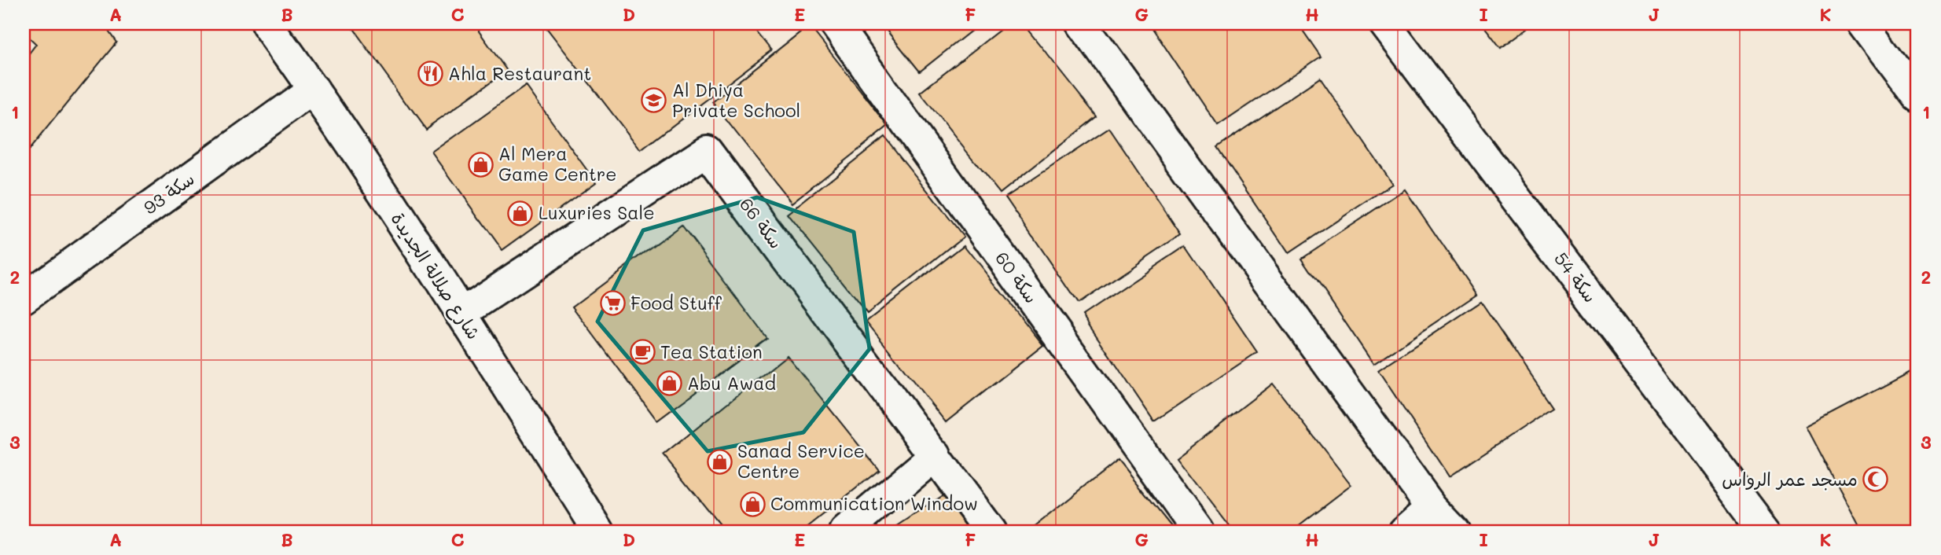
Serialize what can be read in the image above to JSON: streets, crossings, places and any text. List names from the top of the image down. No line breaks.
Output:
{"streets":{"street":["سكة 93","سكة 66","شارع صلالة الجديدة","سكة 60","سكة 54"]},"crossings":[["سكة 93","شارع صلالة الجديدة"],["سكة 66","شارع صلالة الجديدة"]],"places":{"restaurant":["Ahla Restaurant"],"school or university":["Al Dhiya Private School"],"shop":["Al Mera Game Centre","Luxuries Sale","Abu Awad","Sanad Service Centre","Communication Window"],"supermarket":["Food Stuff"],"cafe":["Tea Station"],"mosque":["مسجد عمر الرواس"]},"grid":{"columns":["A","B","C","D","E","F","G","H","I","J","K"],"rows":["1","2","3"]}}
